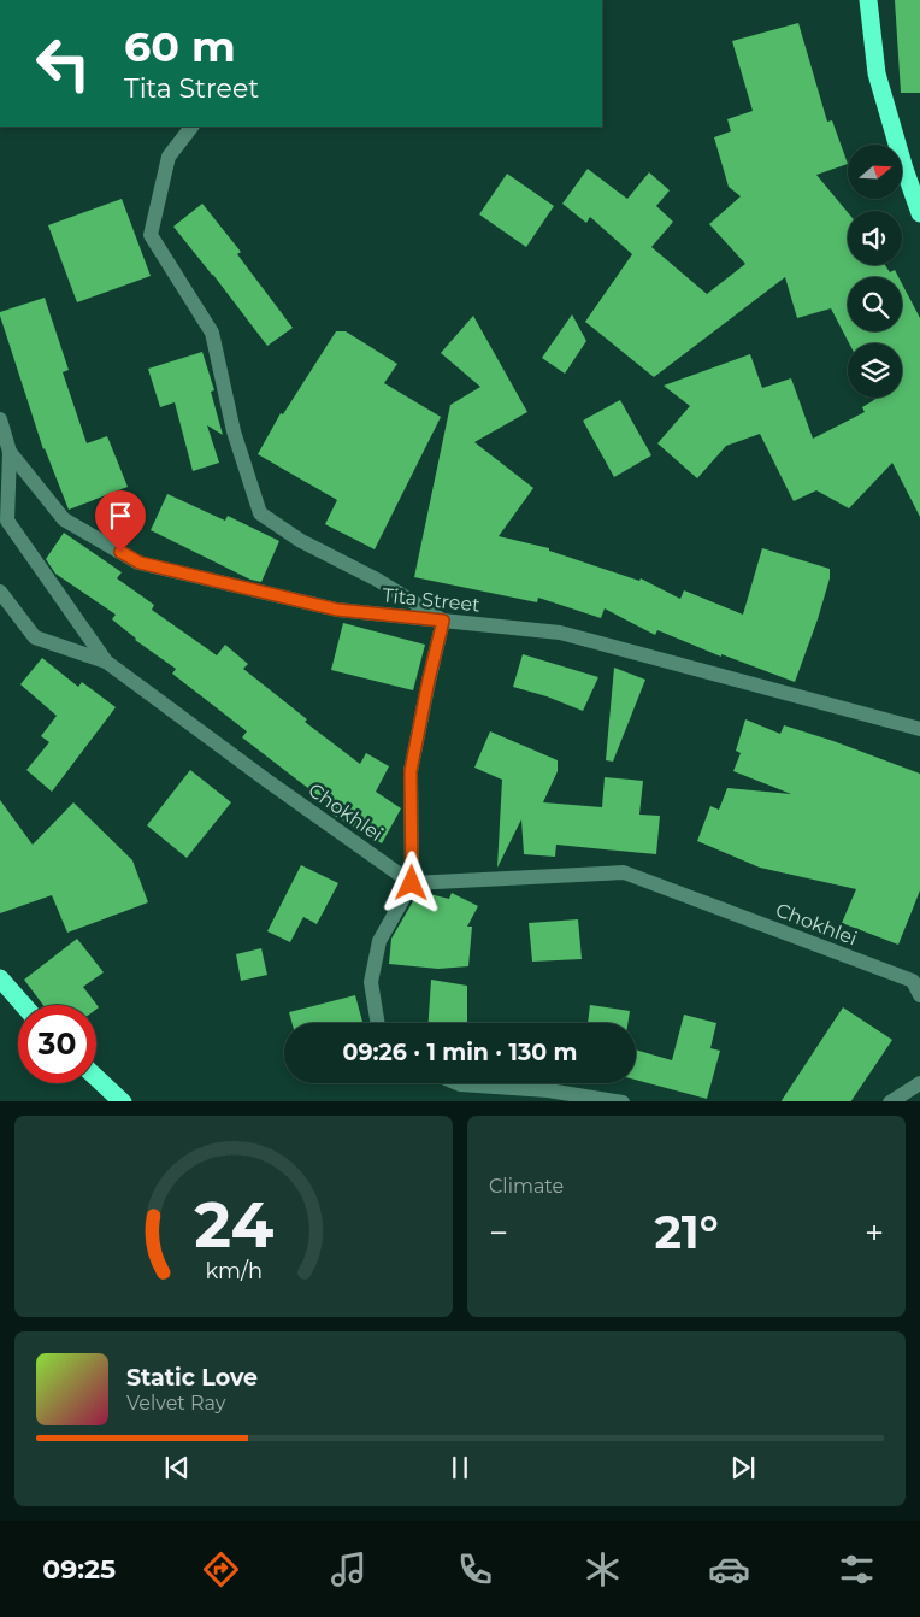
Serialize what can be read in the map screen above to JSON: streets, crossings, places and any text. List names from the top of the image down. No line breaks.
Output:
{"streets":{"street":["Tita Street","Chokhlei"]},"crossings":[["Tita Street","Chokhlei"]],"north":"right","page":{"turn":["60 m","Tita Street"],"limit":"30","trip":"09:26 · 1 min · 130 m","tile":"Climate","heat":["−","21°","+"],"song":["Static Love","Velvet Ray"],"tabs":"09:25","gauge":["24","km/h"]}}
